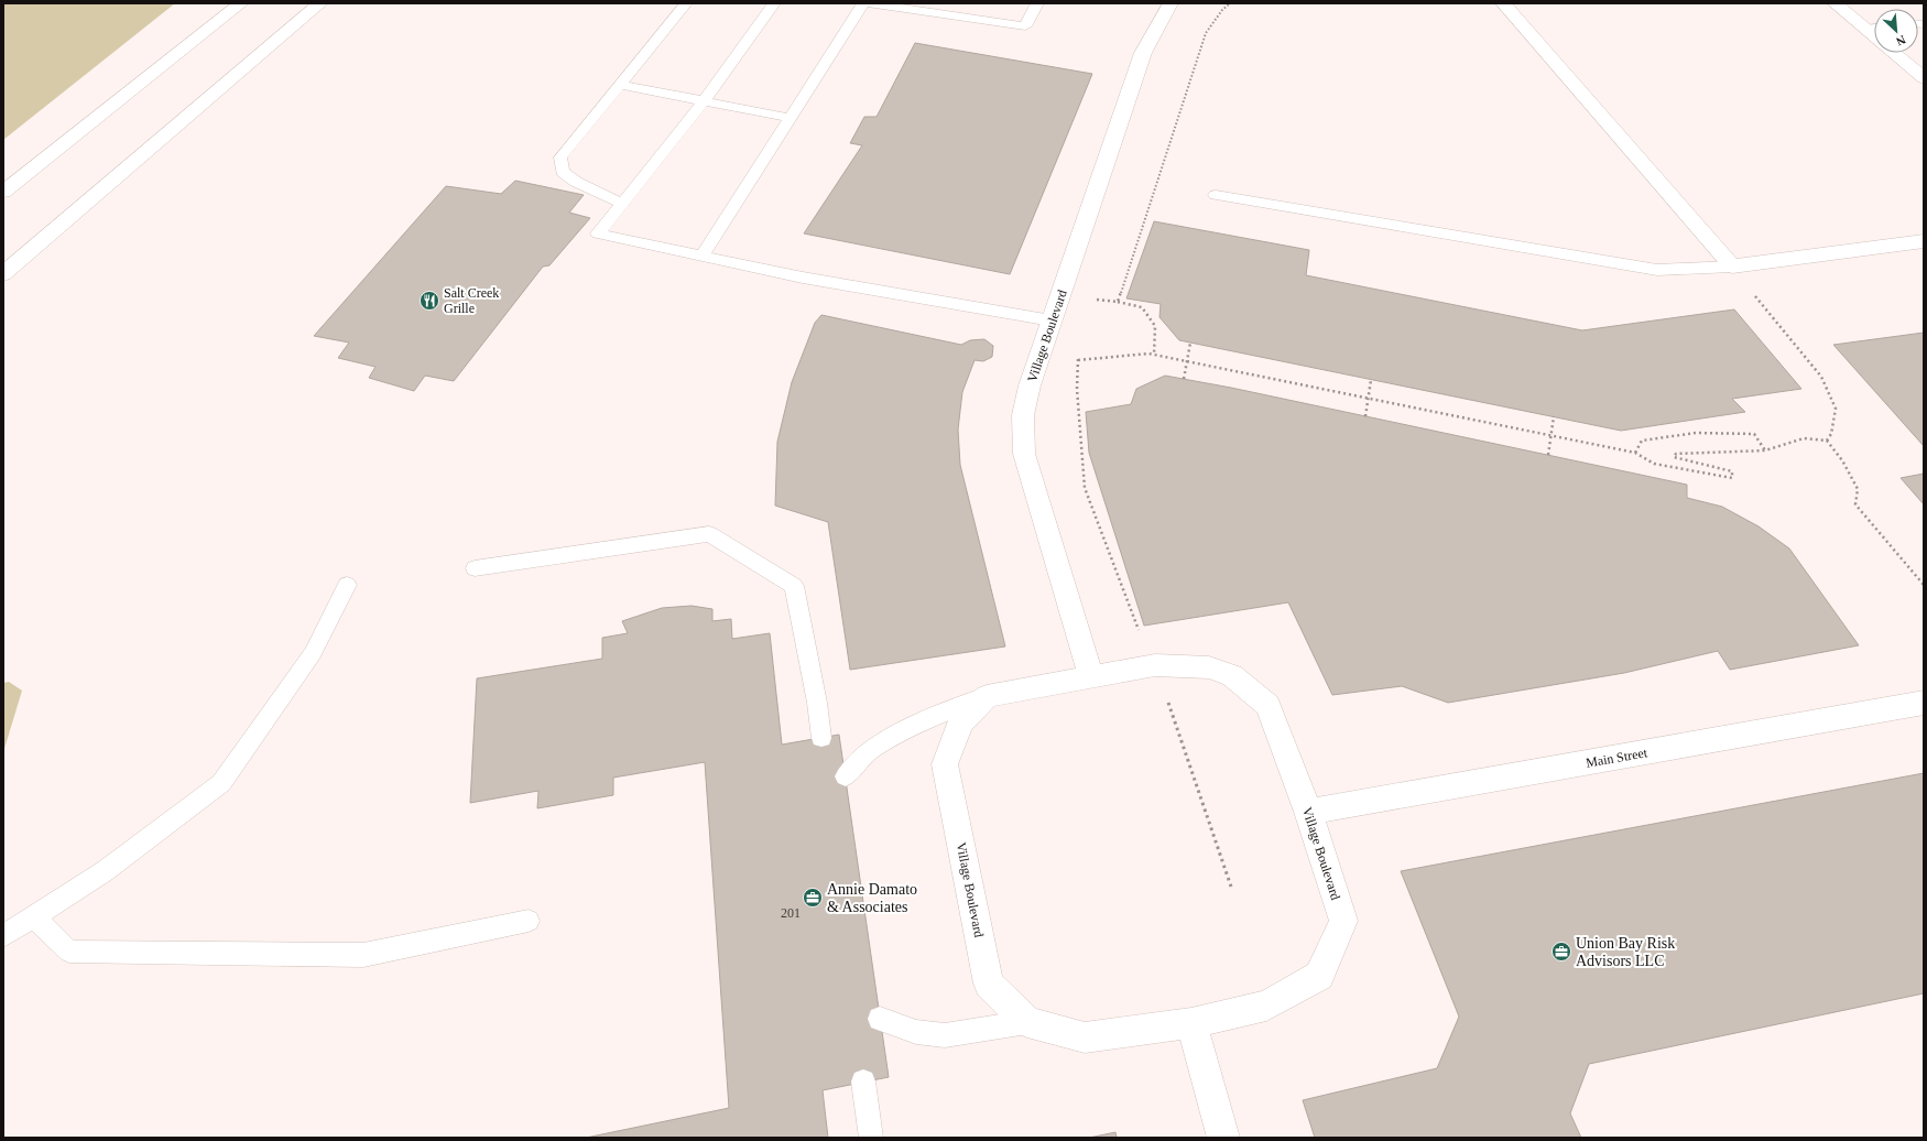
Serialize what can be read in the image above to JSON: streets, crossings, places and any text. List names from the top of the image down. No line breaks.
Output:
{"streets":{"main road":["Village Boulevard","Main Street"]},"crossings":[["Village Boulevard","Main Street"]],"places":{"restaurant":["Salt Creek Grille"],"office":["Annie Damato & Associates","Union Bay Risk Advisors LLC"]},"house_numbers":["201"],"north":"bottom right"}
